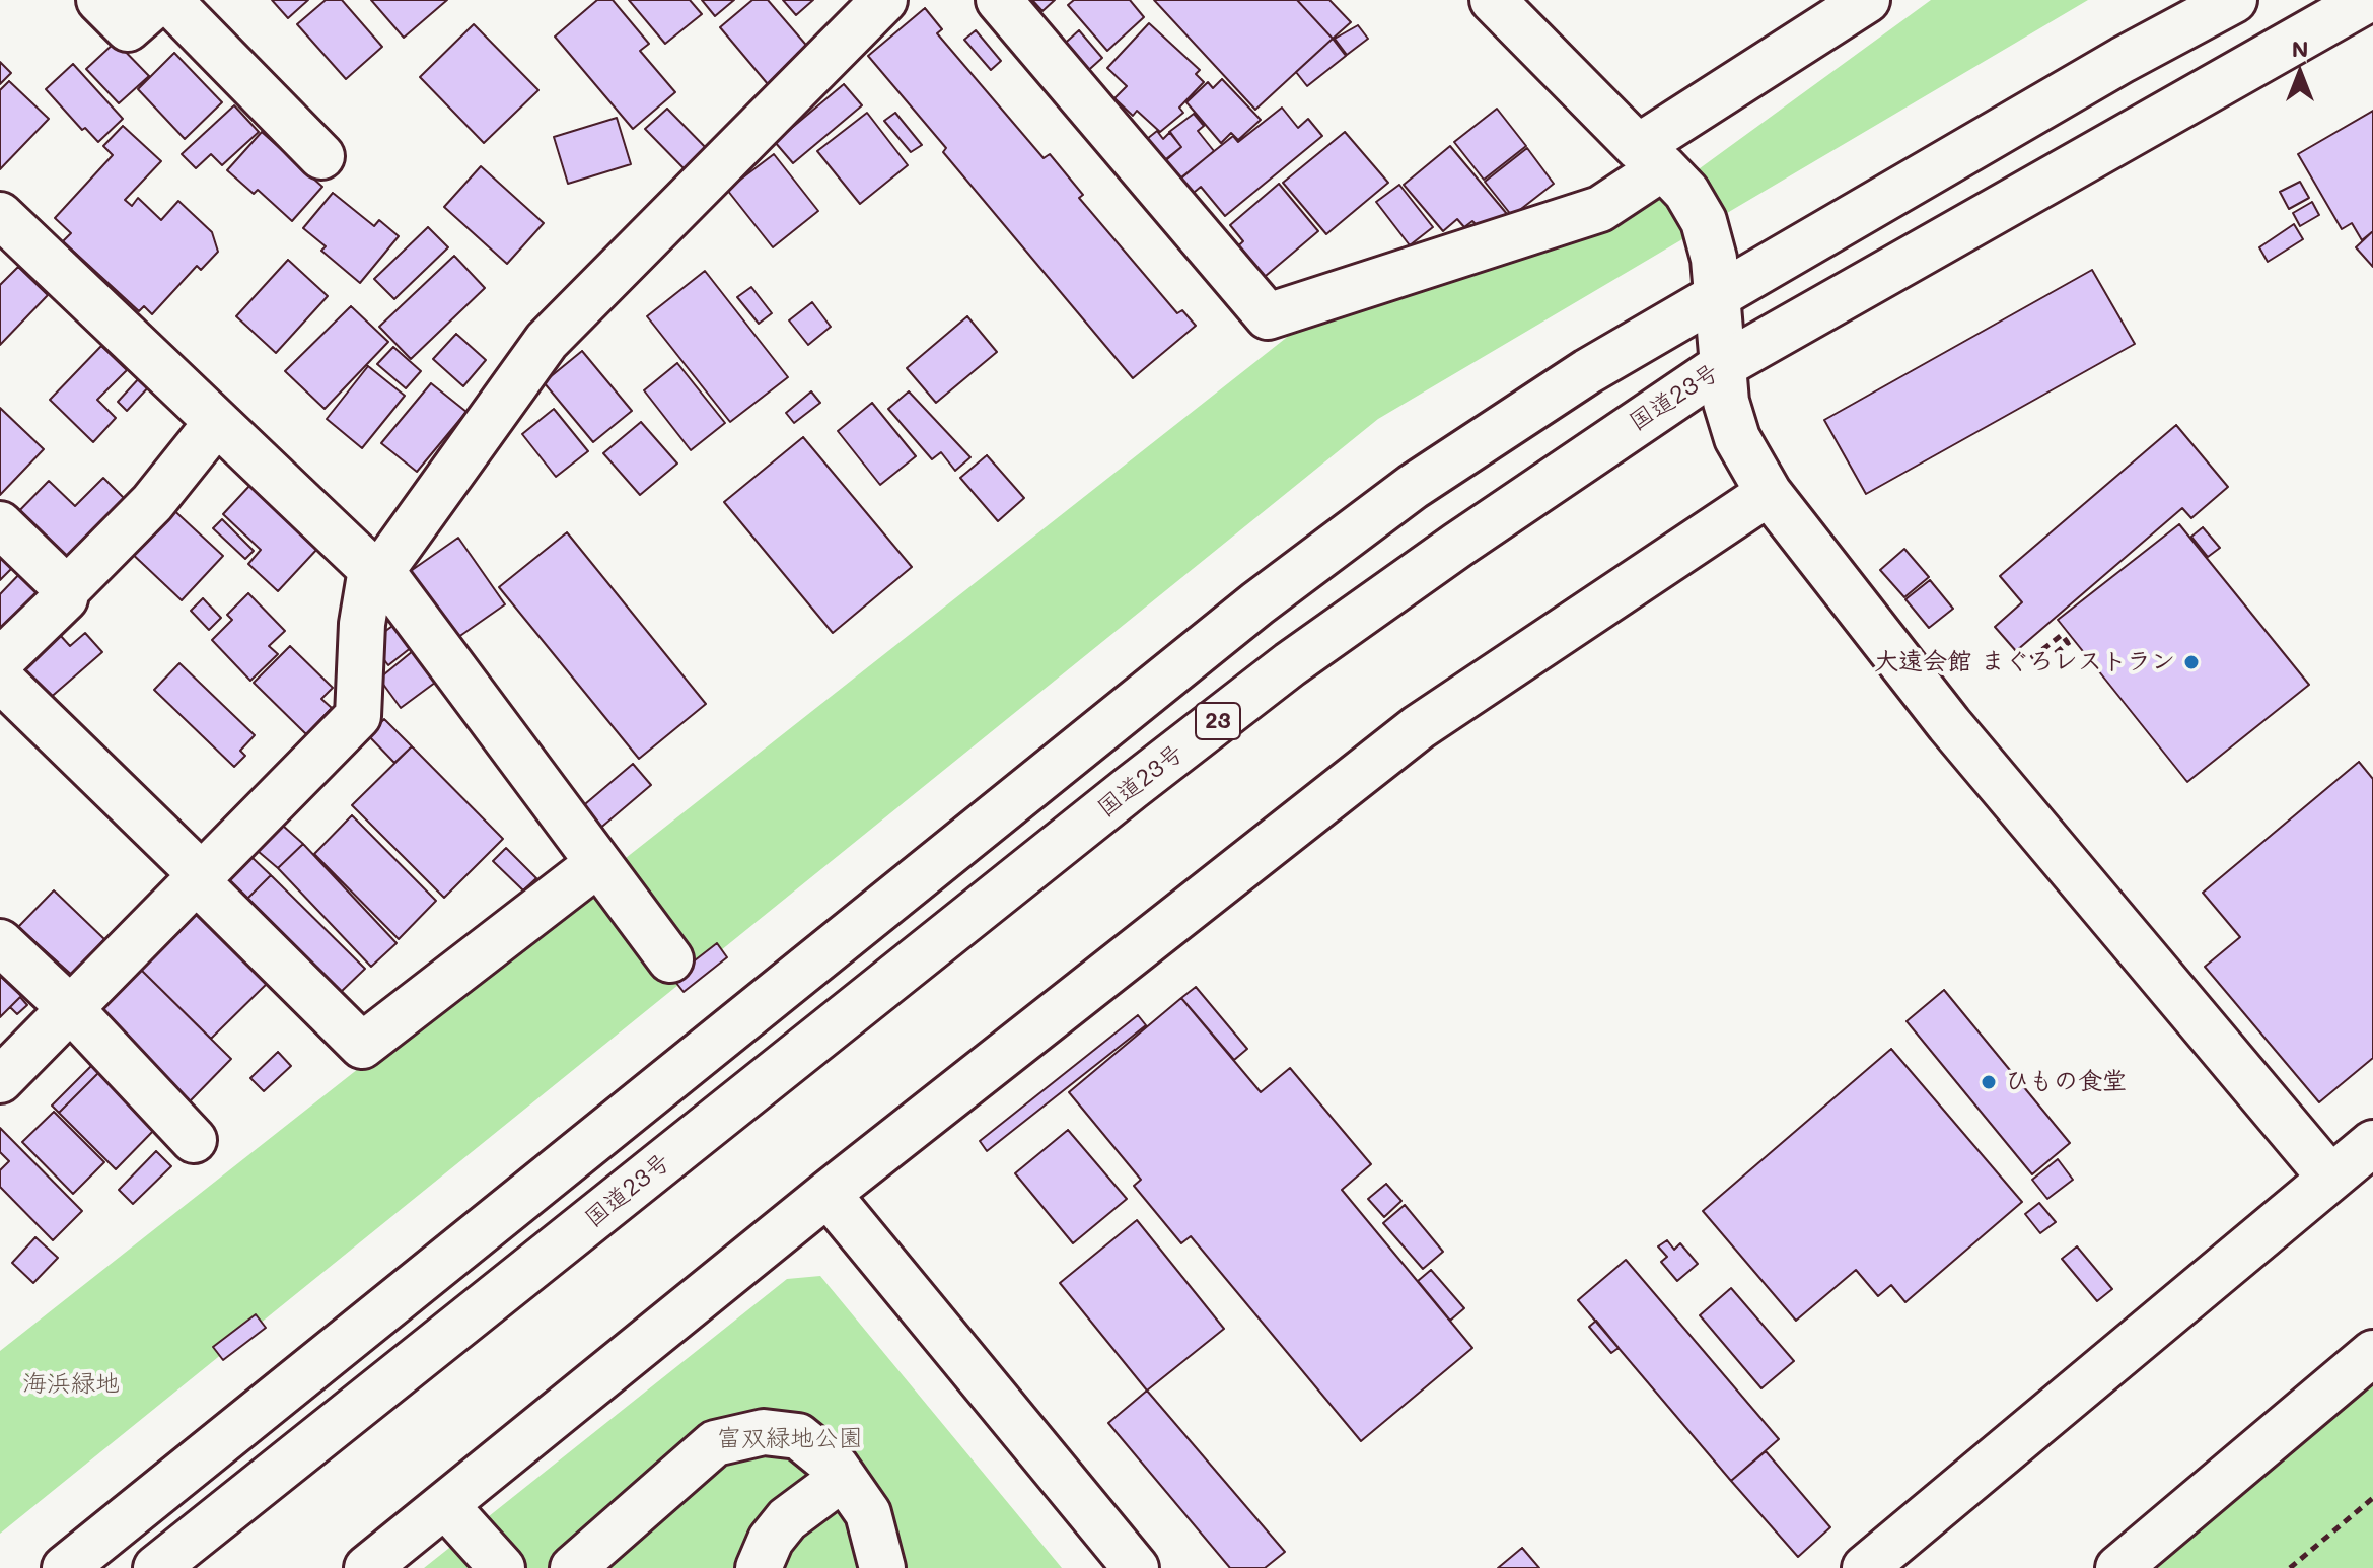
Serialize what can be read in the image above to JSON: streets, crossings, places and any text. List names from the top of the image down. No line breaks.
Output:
{"streets":{"main road":["国道23号","23"]},"parks":["海浜緑地","富双緑地公園"],"places":["大遠会館 まぐろレストラン","ひもの食堂"],"north":"top"}
